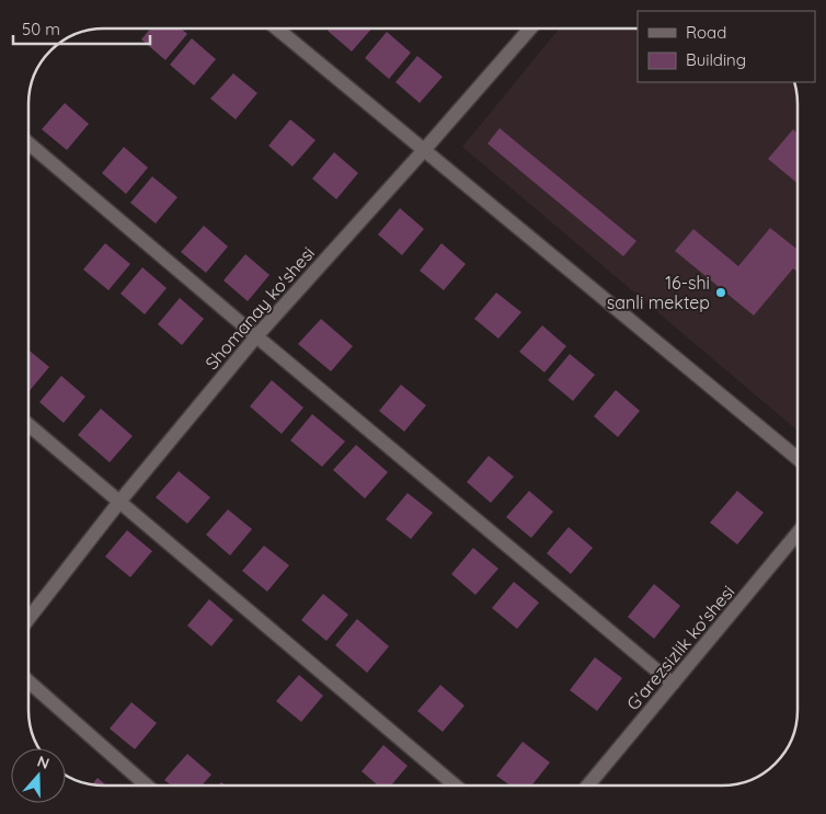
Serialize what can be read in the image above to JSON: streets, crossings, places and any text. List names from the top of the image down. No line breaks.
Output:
{"streets":{"street":["Shomanay ko'shesi","G'arezsizlik ko'shesi"]},"places":["16-shi sanli mektep"],"legend":["Road","Building"],"scale_bar":"50 m","north":"top"}
